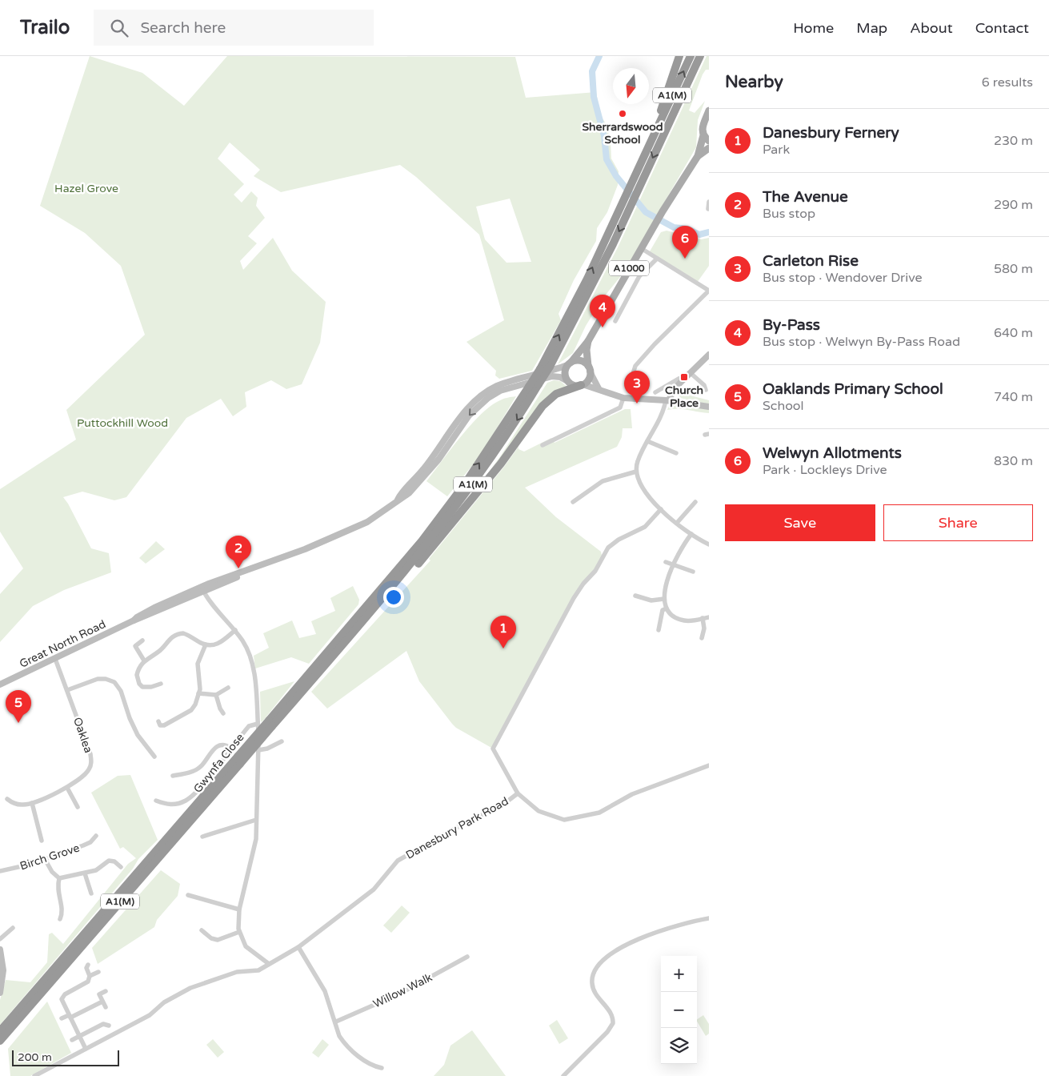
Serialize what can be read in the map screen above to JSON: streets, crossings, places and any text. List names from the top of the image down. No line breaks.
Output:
{"streets":{"highway":["A1(M)"],"main road":["A1000","Great North Road"],"street":["Oaklea","Gwynfa Close","Danesbury Park Road","Birch Grove","Willow Walk"]},"crossings":[["A1000","Great North Road"],["Great North Road","Oaklea"]],"parks":["Hazel Grove","Puttockhill Wood"],"places":{"other":["Sherrardswood School"],"transit":["Church Place"]},"scale_bar":"200 m","north":"bottom","page":{"header":"Trailo","search":"Search here","nav":["Home","Map","About","Contact"],"heading":["Nearby","6 results"],"list":[{"mark":"1","name":"Danesbury Fernery","note":"Park","value":"230 m"},{"mark":"2","name":"The Avenue","note":"Bus stop","value":"290 m"},{"mark":"3","name":"Carleton Rise","note":"Bus stop · Wendover Drive","value":"580 m"},{"mark":"4","name":"By-Pass","note":"Bus stop · Welwyn By-Pass Road","value":"640 m"},{"mark":"5","name":"Oaklands Primary School","note":"School","value":"740 m"},{"mark":"6","name":"Welwyn Allotments","note":"Park · Lockleys Drive","value":"830 m"}],"pins":["6","4","3","2","1","5"],"buttons":["Save","Share"],"map_buttons":["+","−"],"scale":"200 m"}}
